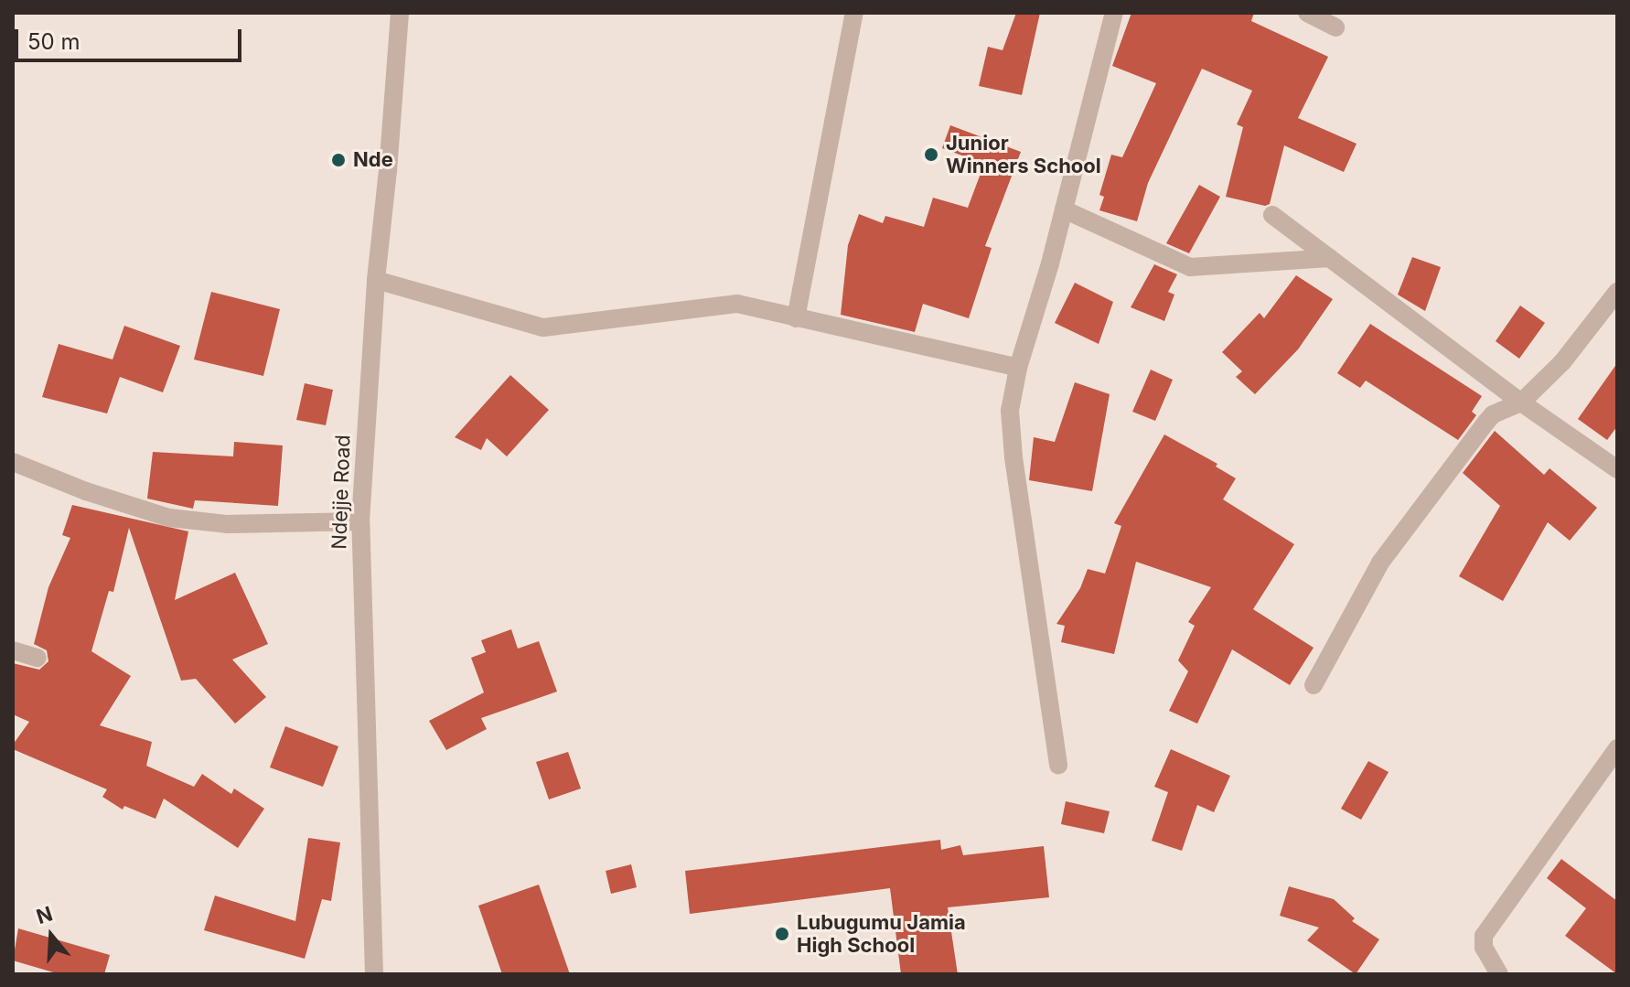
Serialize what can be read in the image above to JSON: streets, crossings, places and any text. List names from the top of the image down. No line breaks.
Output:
{"streets":{"street":["Ndejje Road"]},"places":["Junior Winners School","Nde","Lubugumu Jamia High School"],"scale_bar":"50 m","north":"top"}
